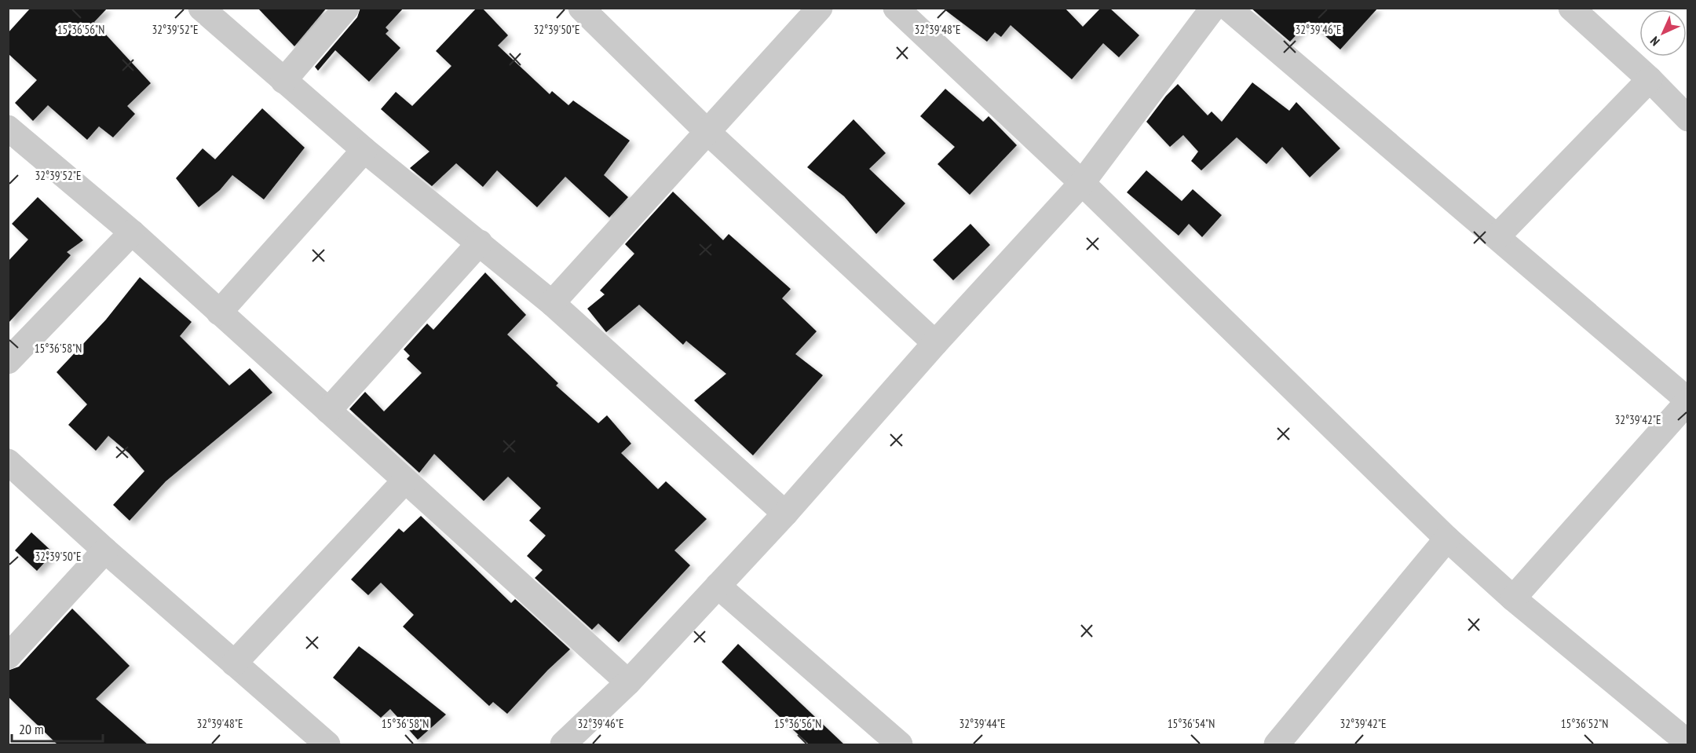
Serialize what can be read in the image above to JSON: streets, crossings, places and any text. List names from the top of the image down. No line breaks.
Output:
{"scale_bar":"20 m","north":"bottom left","coordinates":["15°36'56\"N","32°39'52\"E","32°39'50\"E","32°39'48\"E","32°39'46\"E","15°36'58\"N","32°39'42\"E","32°39'44\"E","15°36'54\"N","15°36'52\"N"]}
